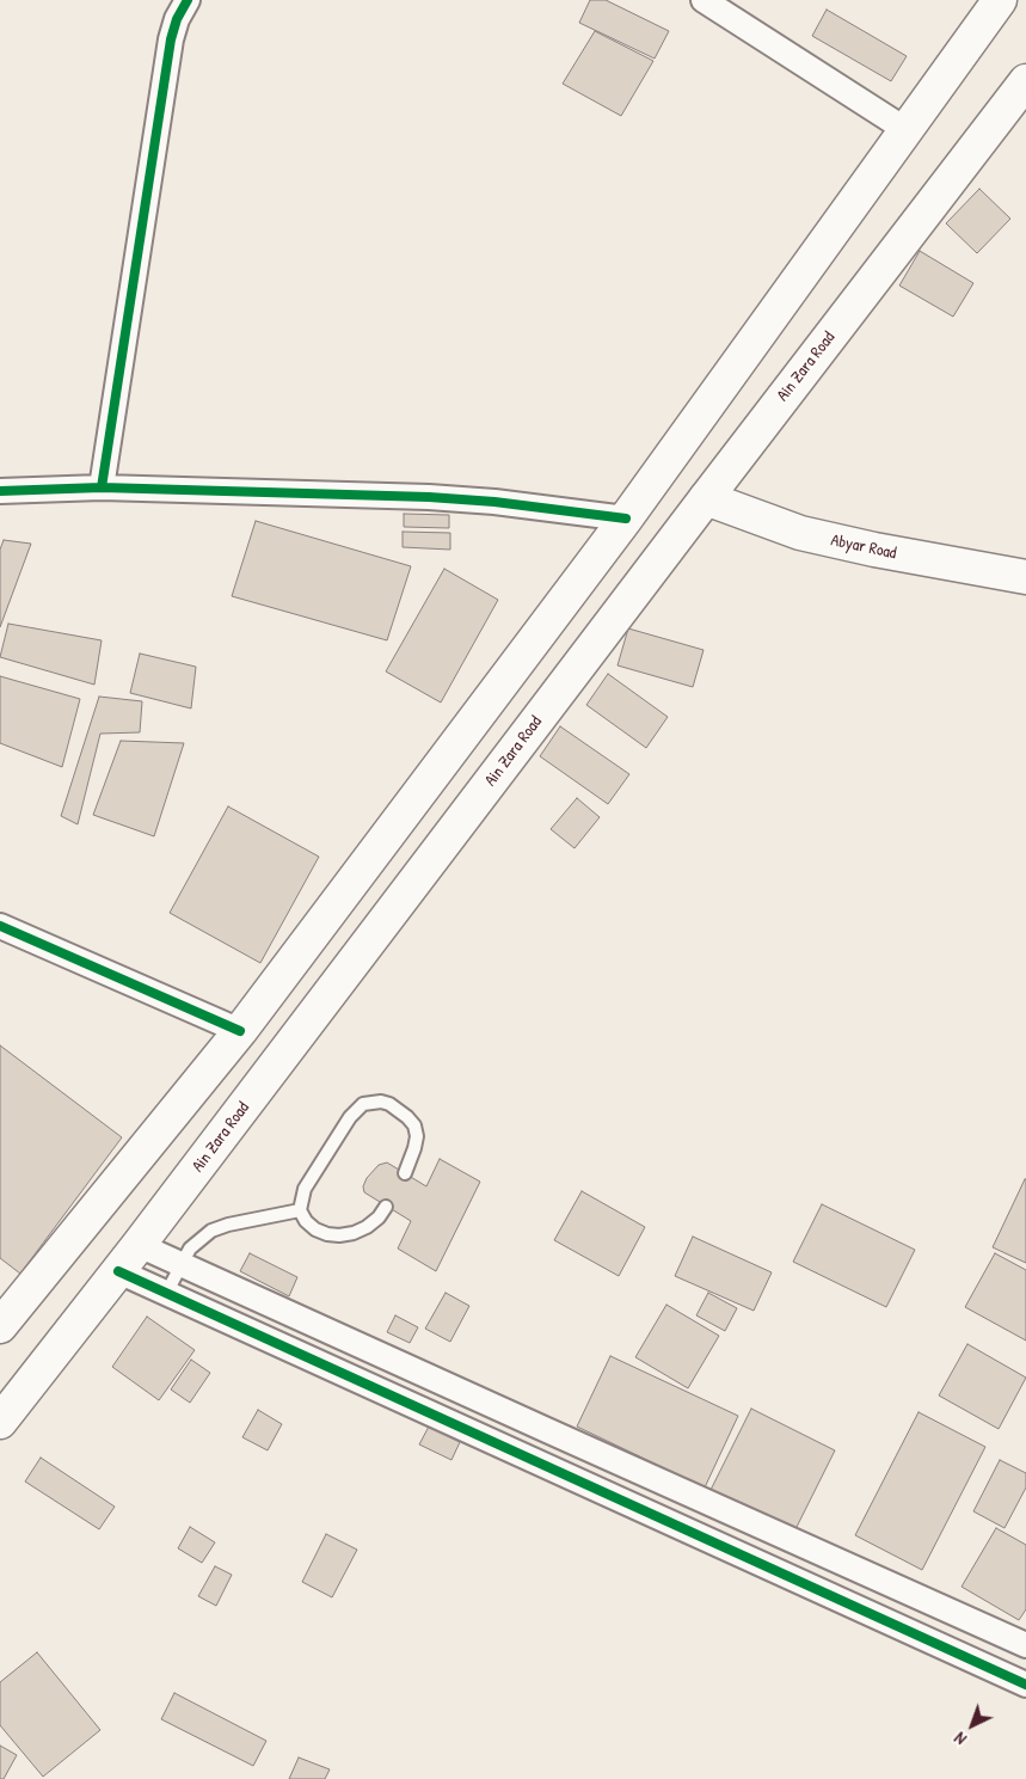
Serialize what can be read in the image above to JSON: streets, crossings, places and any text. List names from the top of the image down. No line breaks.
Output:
{"streets":{"main road":["Ain Zara Road","Abyar Road"]},"crossings":[["Ain Zara Road","Abyar Road"]],"north":"bottom left"}
